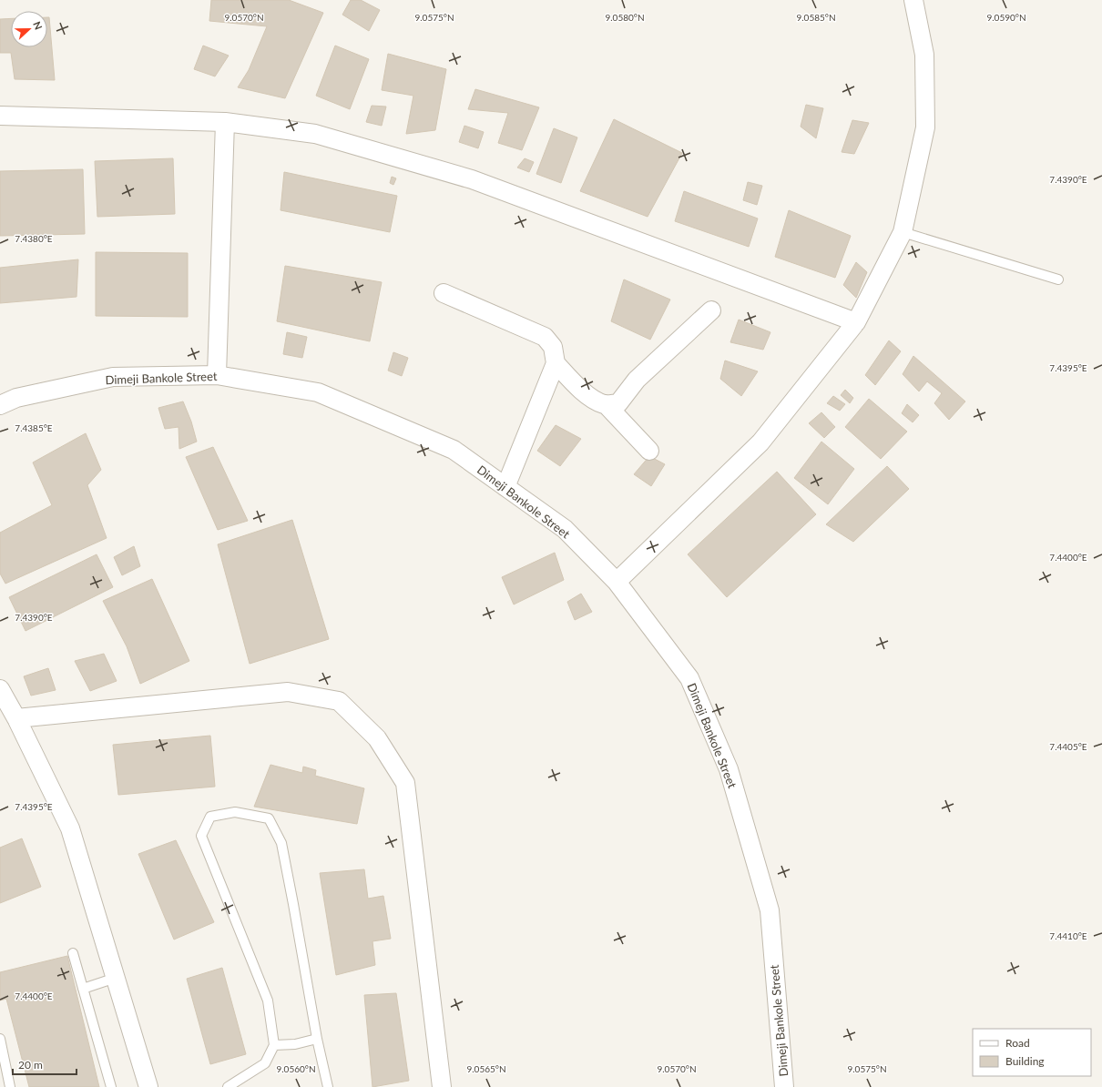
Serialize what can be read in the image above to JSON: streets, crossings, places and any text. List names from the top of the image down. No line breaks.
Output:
{"streets":{"street":["Dimeji Bankole Street"]},"legend":["Road","Building"],"scale_bar":"20 m","north":"right","coordinates":["9.0570°N","9.0575°N","9.0580°N","9.0585°N","9.0590°N","7.4390°E","7.4380°E","7.4395°E","7.4385°E","7.4400°E","7.4405°E","7.4410°E","9.0560°N","9.0565°N"]}
